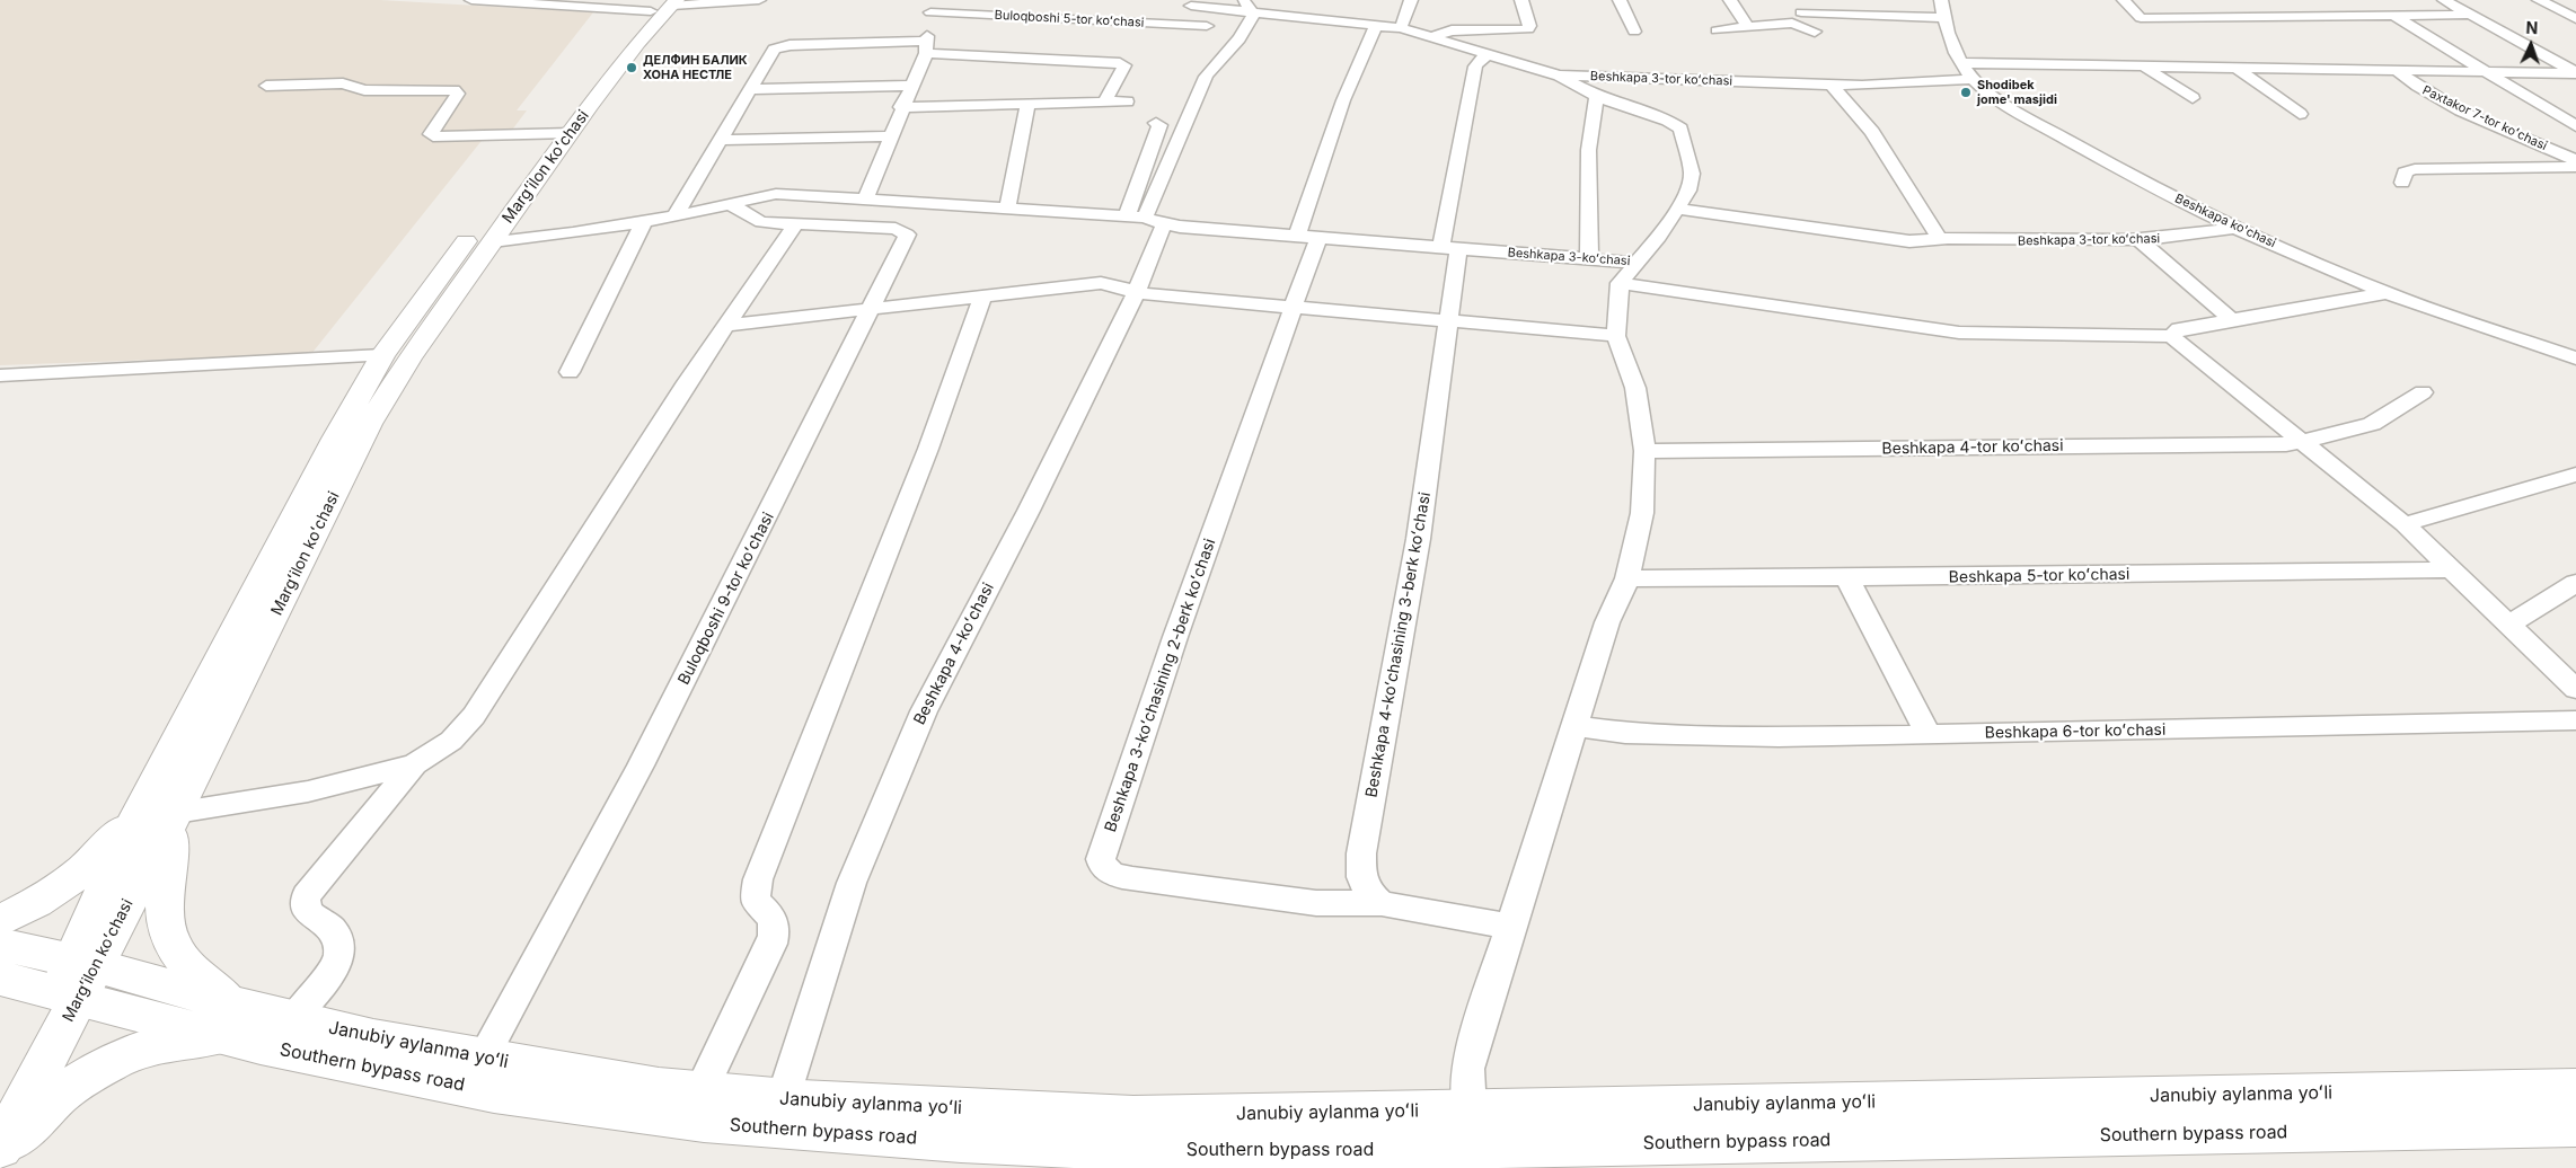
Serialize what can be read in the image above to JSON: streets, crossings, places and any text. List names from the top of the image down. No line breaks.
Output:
{"streets":{"main road":["Margʻilon koʻchasi","Janubiy aylanma yoʻli","Southern bypass road"],"street":["Buloqboshi 5-tor koʻchasi","Beshkapa 3-tor koʻchasi","Paxtakor 7-tor koʻchasi","Beshkapa ko'chasi","Beshkapa 3-koʻchasi","Beshkapa 4-tor koʻchasi","Beshkapa 5-tor koʻchasi","Buloqboshi 9-tor koʻchasi","Beshkapa 4-koʻchasining 3-berk koʻchasi","Beshkapa 4-koʻchasi","Beshkapa 3-koʻchasining 2-berk koʻchasi","Beshkapa 6-tor koʻchasi"]},"crossings":[["Beshkapa 3-tor koʻchasi","Beshkapa ko'chasi"],["Beshkapa 3-tor koʻchasi","Beshkapa 3-koʻchasi"],["Paxtakor 7-tor koʻchasi","Beshkapa ko'chasi"],["Margʻilon koʻchasi","Beshkapa 3-koʻchasi"],["Margʻilon koʻchasi","Southern bypass road"],["Beshkapa 3-koʻchasi","Beshkapa 4-koʻchasining 3-berk koʻchasi"],["Beshkapa 3-koʻchasi","Beshkapa 4-koʻchasi"],["Beshkapa 3-koʻchasi","Beshkapa 3-koʻchasining 2-berk koʻchasi"],["Buloqboshi 9-tor koʻchasi","Janubiy aylanma yoʻli"],["Beshkapa 4-koʻchasining 3-berk koʻchasi","Beshkapa 3-koʻchasining 2-berk koʻchasi"],["Beshkapa 4-koʻchasi","Janubiy aylanma yoʻli"],["Janubiy aylanma yoʻli","Southern bypass road"]],"places":["ДЕЛФИН БАЛИК ХОНА НЕСТЛЕ","Shodibek jome' masjidi"],"north":"top"}
